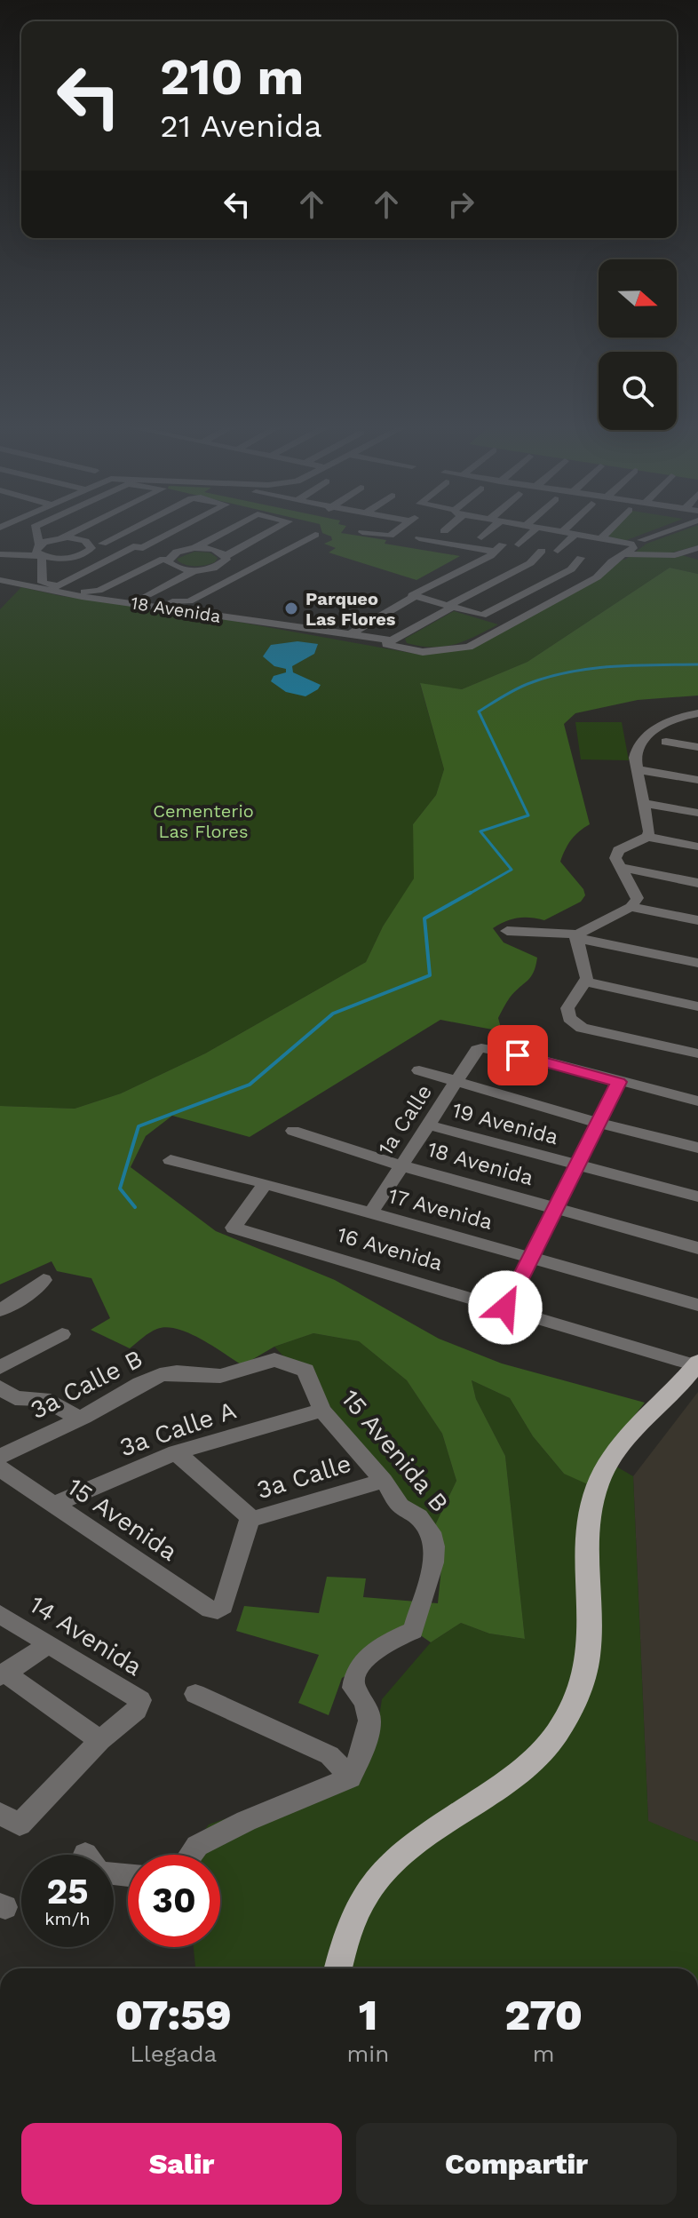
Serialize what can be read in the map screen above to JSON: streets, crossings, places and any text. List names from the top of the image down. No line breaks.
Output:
{"streets":{"street":["18 Avenida","1a Calle","19 Avenida","17 Avenida","16 Avenida","3a Calle B","3a Calle A","15 Avenida B","3a Calle","15 Avenida","14 Avenida"]},"crossings":[["18 Avenida","1a Calle"],["1a Calle","19 Avenida"],["1a Calle","17 Avenida"],["17 Avenida","16 Avenida"],["3a Calle B","15 Avenida B"],["3a Calle A","15 Avenida B"],["3a Calle A","15 Avenida"],["15 Avenida B","3a Calle"],["3a Calle","15 Avenida"]],"parks":["Cementerio Las Flores"],"places":["Parqueo Las Flores"],"north":"right","page":{"turn":["210 m","21 Avenida"],"speed":"25 km/h","limit":"30","eta":["07:59","Llegada","1","min","270","m"],"buttons":["Salir","Compartir"]}}
